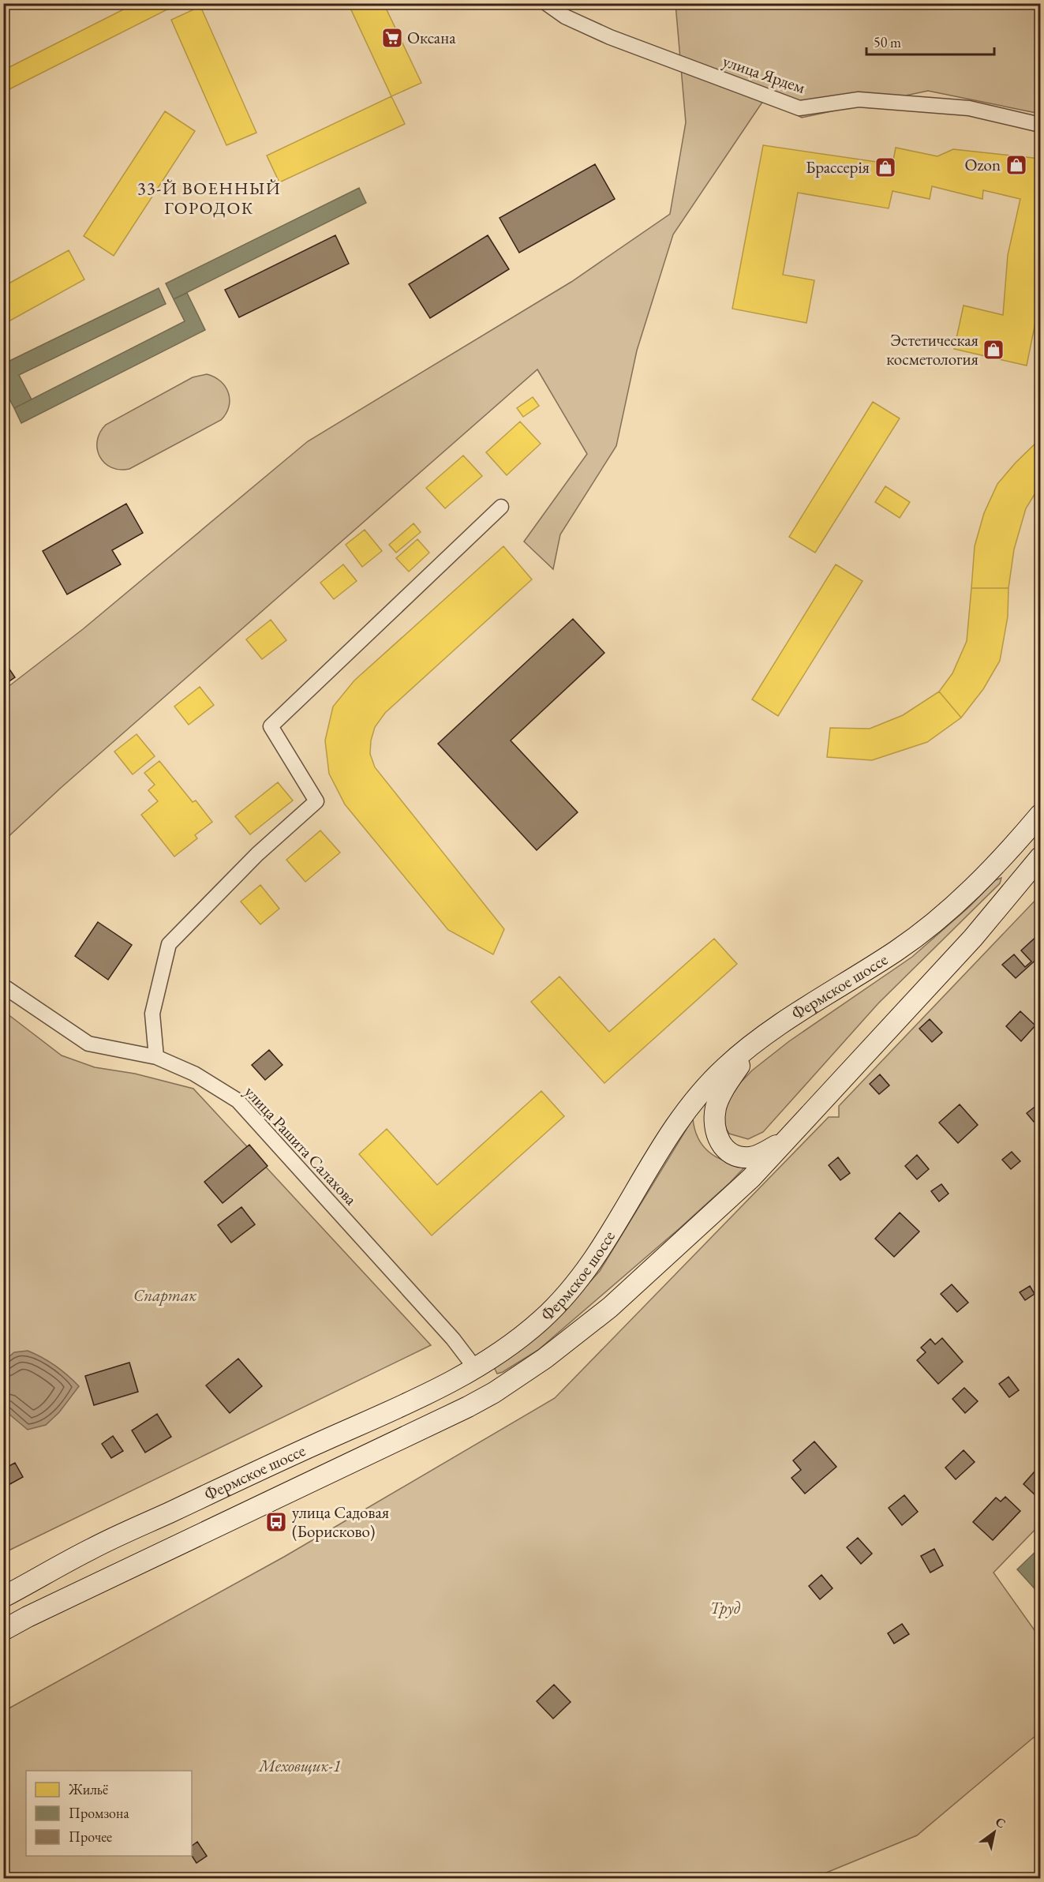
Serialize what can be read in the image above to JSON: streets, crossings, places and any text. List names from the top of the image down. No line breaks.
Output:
{"streets":{"main road":["Фермское шоссе"],"street":["улица Ярдем","улица Рашита Салахова"]},"crossings":[["Фермское шоссе","улица Рашита Салахова"]],"districts":["33-Й ВОЕННЫЙ ГОРОДОК"],"parks":["Спартак","Труд","Меховщик-1"],"places":{"supermarket":["Оксана"],"shop":["Ozon","Брассерiя","Эстетическая косметология"],"bus stop":["улица Садовая (Борисково)"]},"legend":["Жильё","Промзона","Прочее"],"scale_bar":"50 m","north":"top right"}
